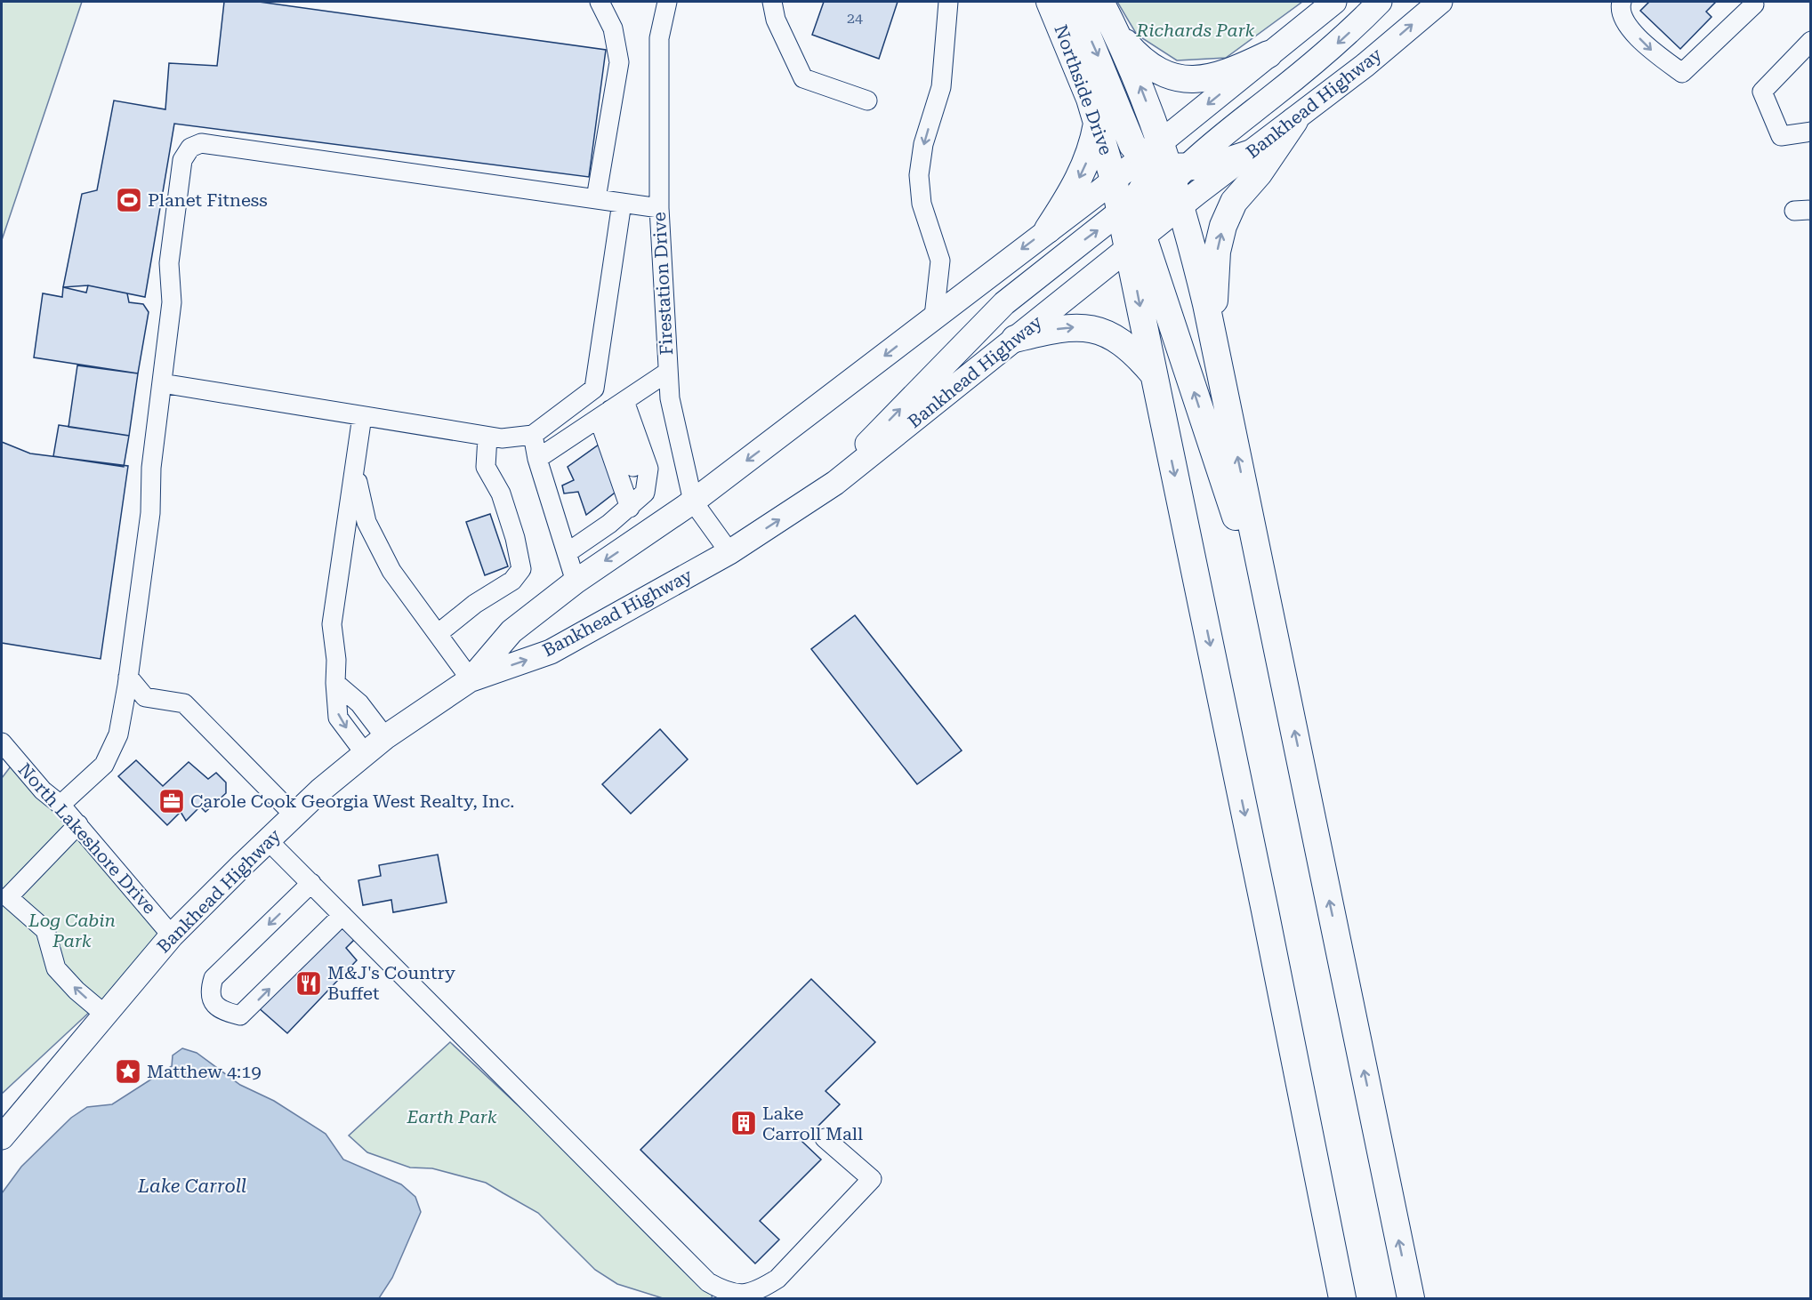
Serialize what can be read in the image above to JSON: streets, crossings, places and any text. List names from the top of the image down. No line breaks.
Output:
{"streets":{"highway":["Northside Drive"],"main road":["Bankhead Highway"],"street":["Firestation Drive","North Lakeshore Drive"]},"crossings":[["Northside Drive","Bankhead Highway"],["Bankhead Highway","Firestation Drive"],["Bankhead Highway","North Lakeshore Drive"]],"water":["Lake Carroll"],"parks":["Richards Park","Log Cabin Park","Earth Park"],"places":{"sports":["Planet Fitness"],"office":["Carole Cook Georgia West Realty, Inc."],"restaurant":["M&J's Country Buffet"],"place":["Matthew 4:19"],"building":["Lake Carroll Mall"]},"house_numbers":["24"]}
